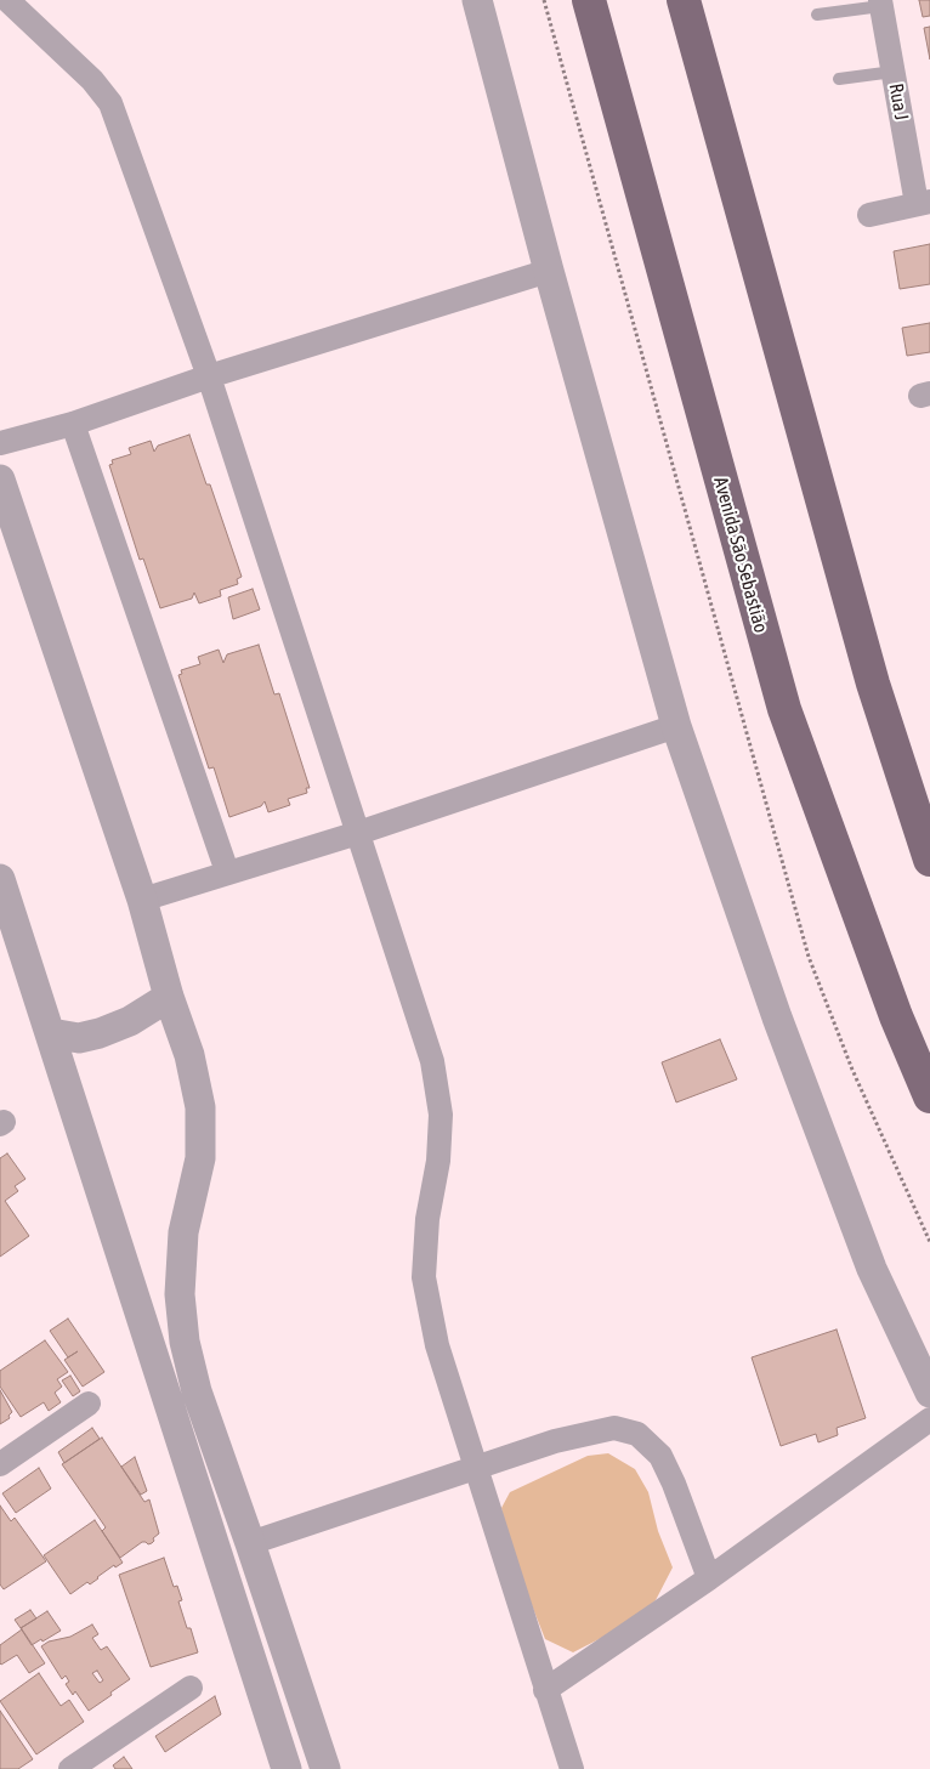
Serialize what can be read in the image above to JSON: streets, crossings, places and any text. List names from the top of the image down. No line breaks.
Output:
{"streets":{"main road":["Avenida São Sebastião"],"street":["Rua J"]}}
